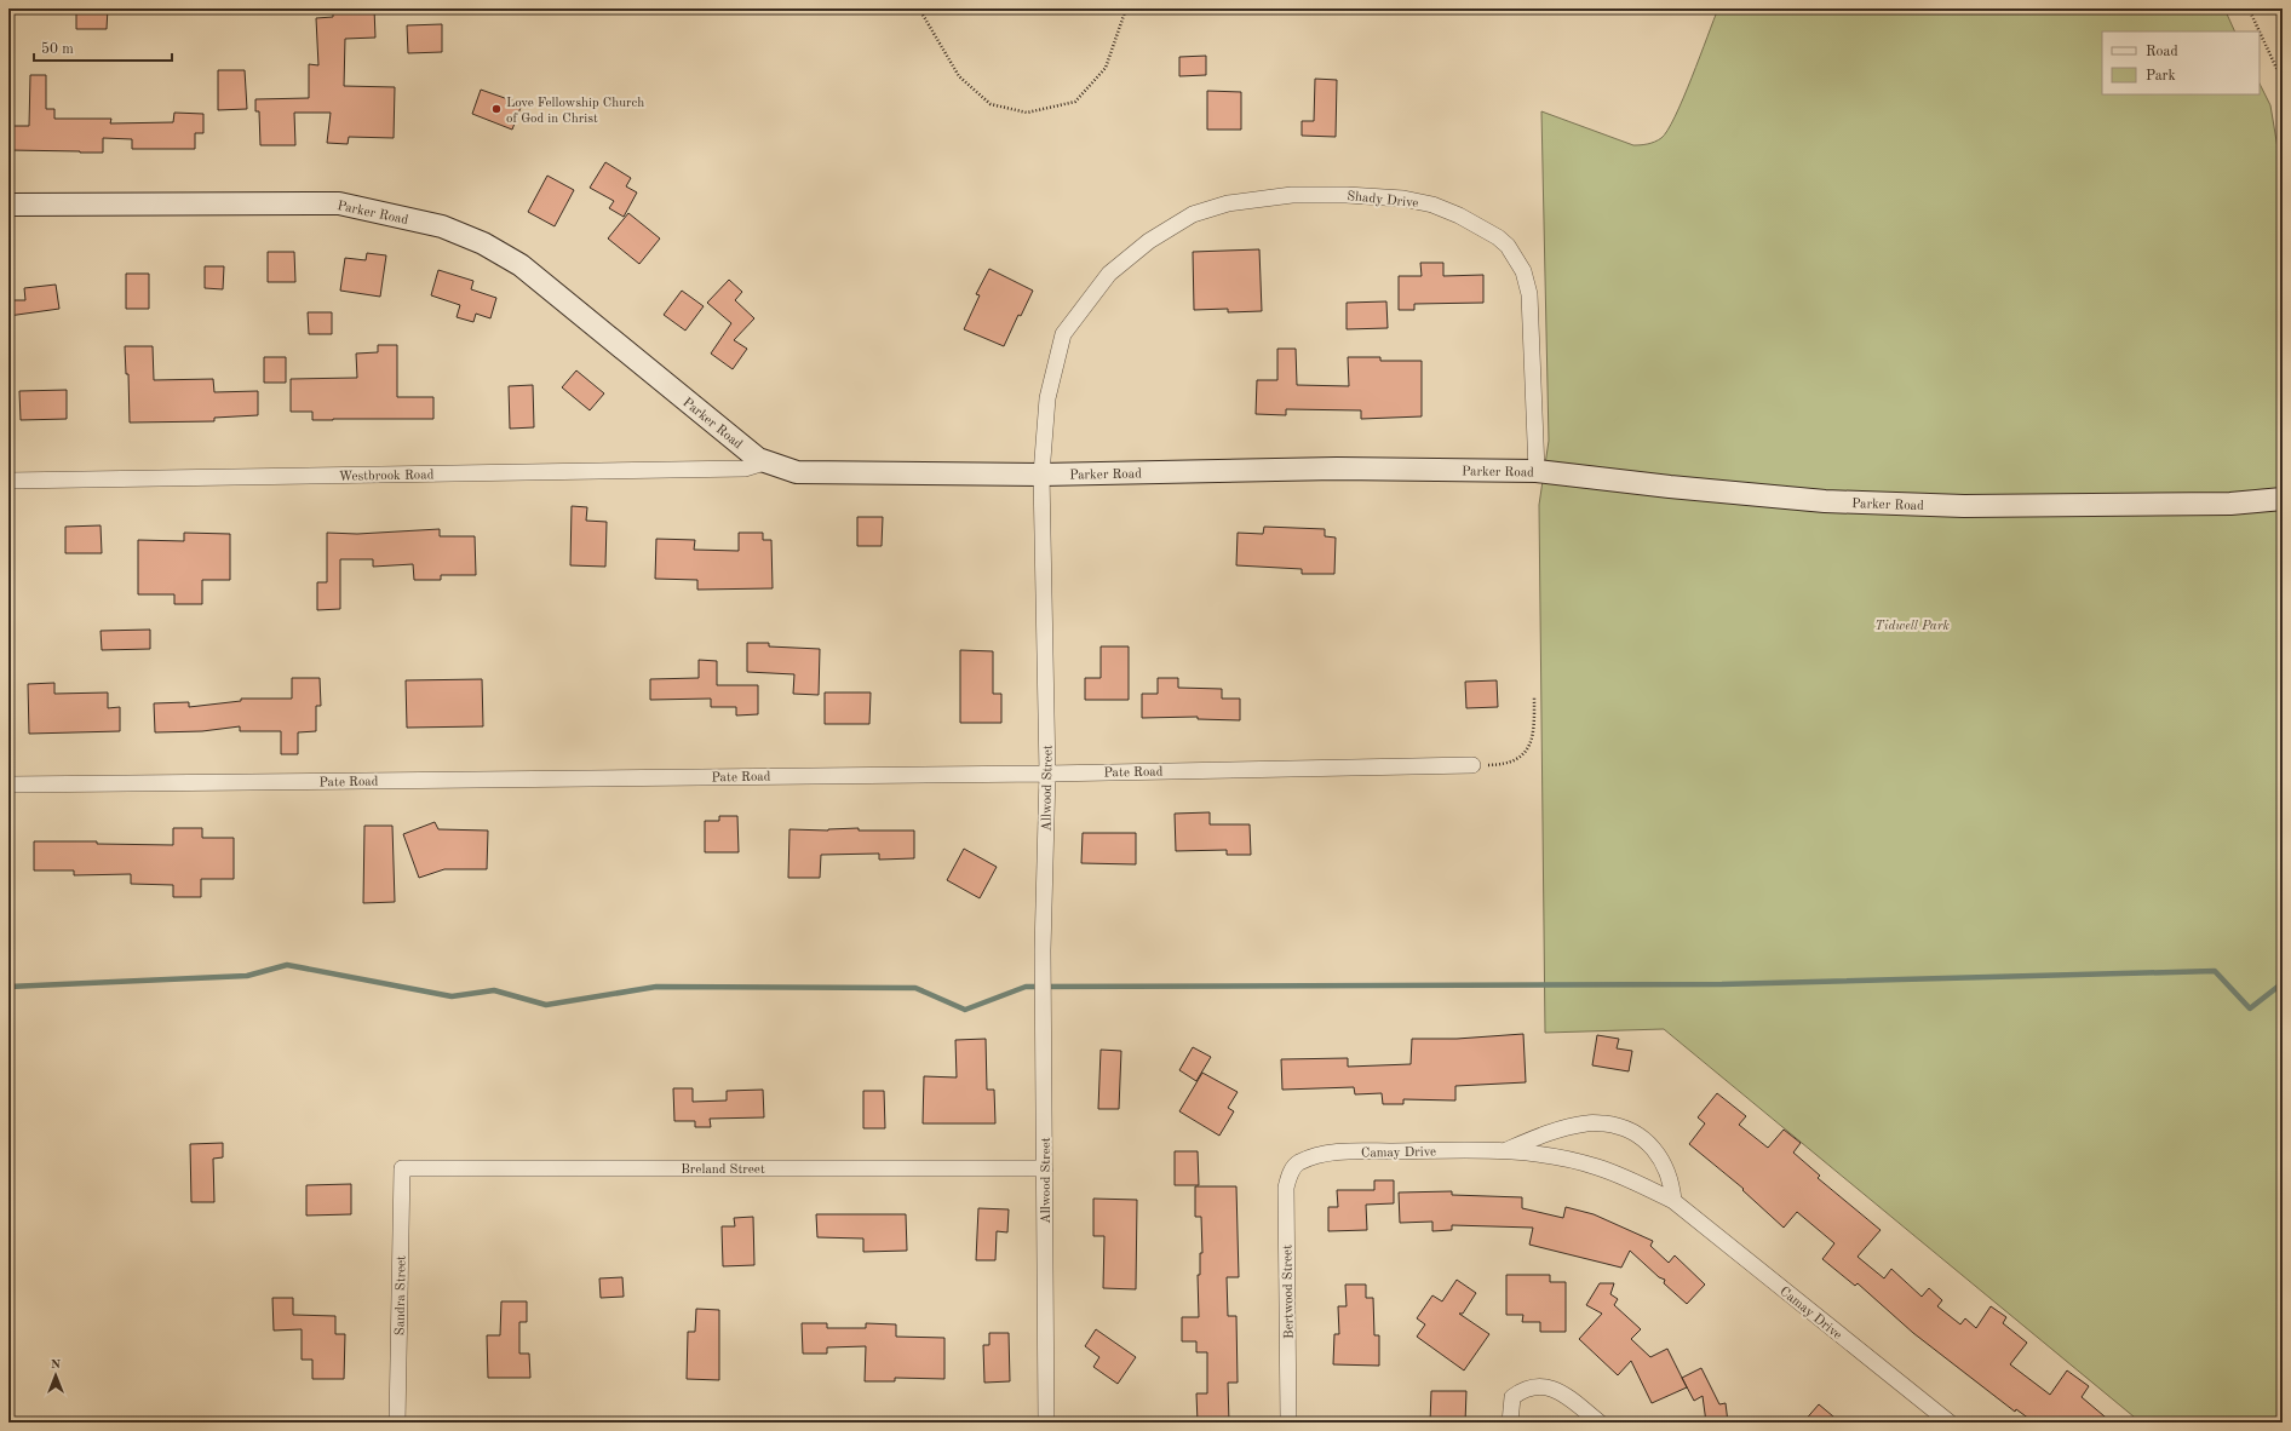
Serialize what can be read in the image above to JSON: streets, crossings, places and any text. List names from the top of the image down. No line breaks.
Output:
{"streets":{"main road":["Parker Road"],"street":["Shady Drive","Westbrook Road","Pate Road","Allwood Street","Camay Drive","Breland Street","Bertwood Street","Sandra Street"]},"crossings":[["Shady Drive","Parker Road"],["Shady Drive","Allwood Street"],["Parker Road","Westbrook Road"],["Parker Road","Allwood Street"],["Pate Road","Allwood Street"],["Allwood Street","Breland Street"],["Camay Drive","Bertwood Street"],["Breland Street","Sandra Street"]],"parks":["Tidwell Park"],"places":["Love Fellowship Church of God in Christ"],"legend":["Road","Park"],"scale_bar":"50 m","north":"top"}
